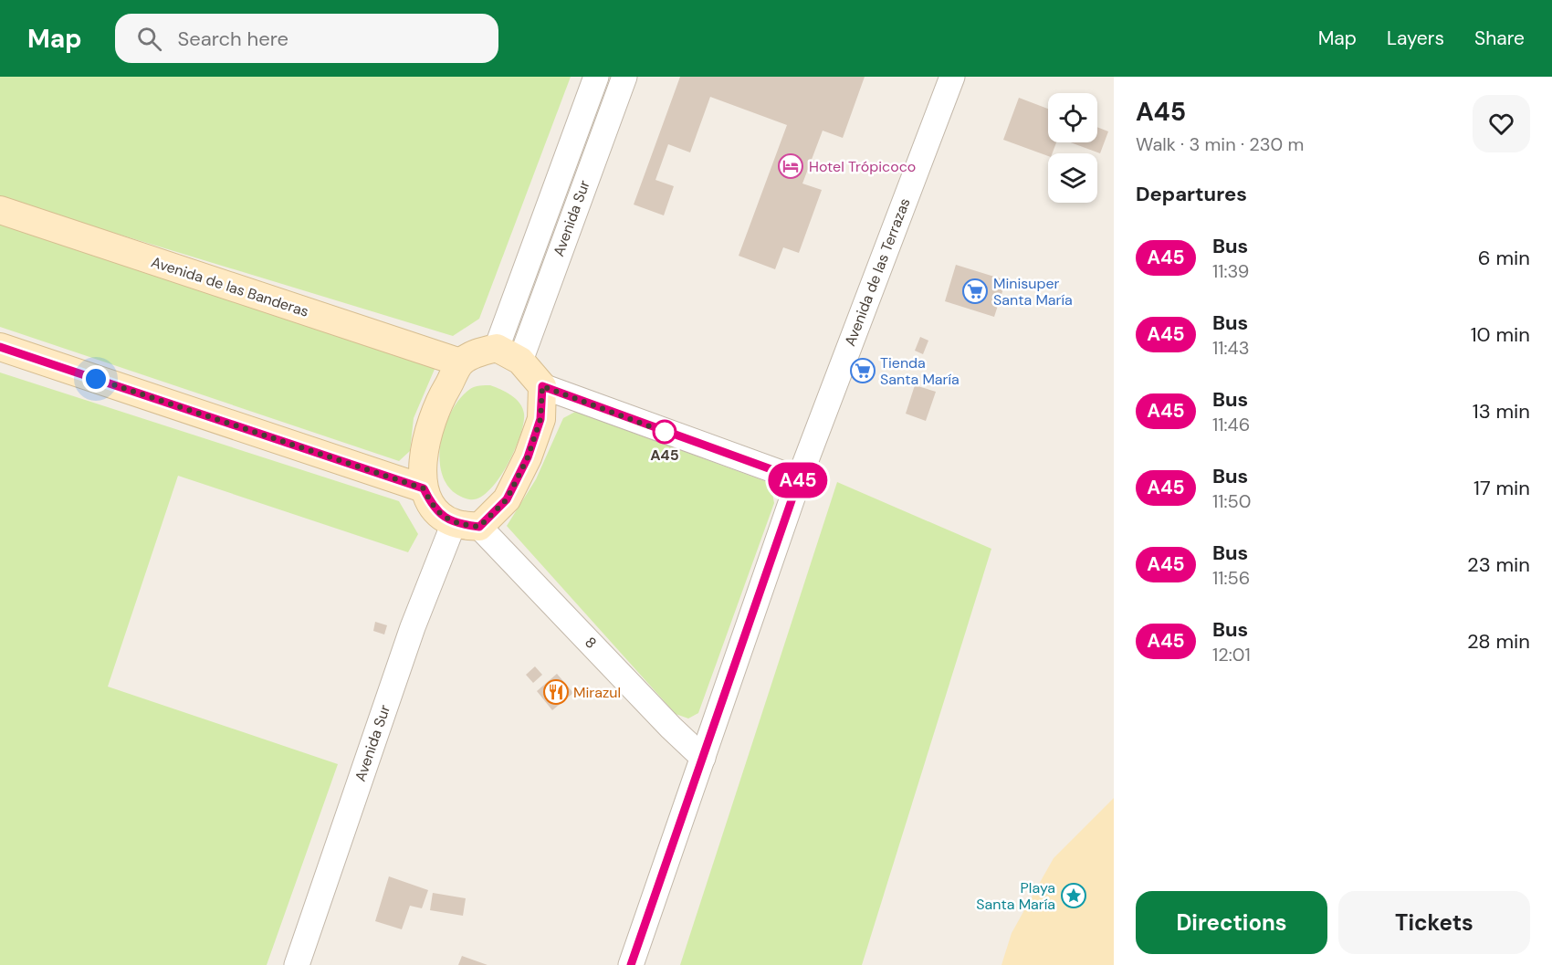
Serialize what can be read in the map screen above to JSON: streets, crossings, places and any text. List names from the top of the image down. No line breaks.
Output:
{"streets":{"main road":["Avenida Sur","Avenida de las Banderas"],"street":["Avenida de las Terrazas","8"]},"crossings":[["Avenida Sur","Avenida de las Banderas"],["Avenida Sur","8"],["Avenida de las Terrazas","8"],["Avenida de las Banderas","8"]],"places":{"hotel":["Hotel Trópicoco"],"supermarket":["Minisuper Santa María","Tienda Santa María"],"other":["A45"],"restaurant":["Mirazul"],"place":["Playa Santa María"]},"lines":["bus line A45"],"page":{"header":"Map","search":"Search here","nav":["Map","Layers","Share"],"on_map":"A45","heading":[["A45","Walk · 3 min · 230 m"],"Departures"],"list":[{"mark":"A45","name":"Bus","note":"11:39","value":"6 min"},{"mark":"A45","name":"Bus","note":"11:43","value":"10 min"},{"mark":"A45","name":"Bus","note":"11:46","value":"13 min"},{"mark":"A45","name":"Bus","note":"11:50","value":"17 min"},{"mark":"A45","name":"Bus","note":"11:56","value":"23 min"},{"mark":"A45","name":"Bus","note":"12:01","value":"28 min"}],"buttons":["Directions","Tickets"]}}
